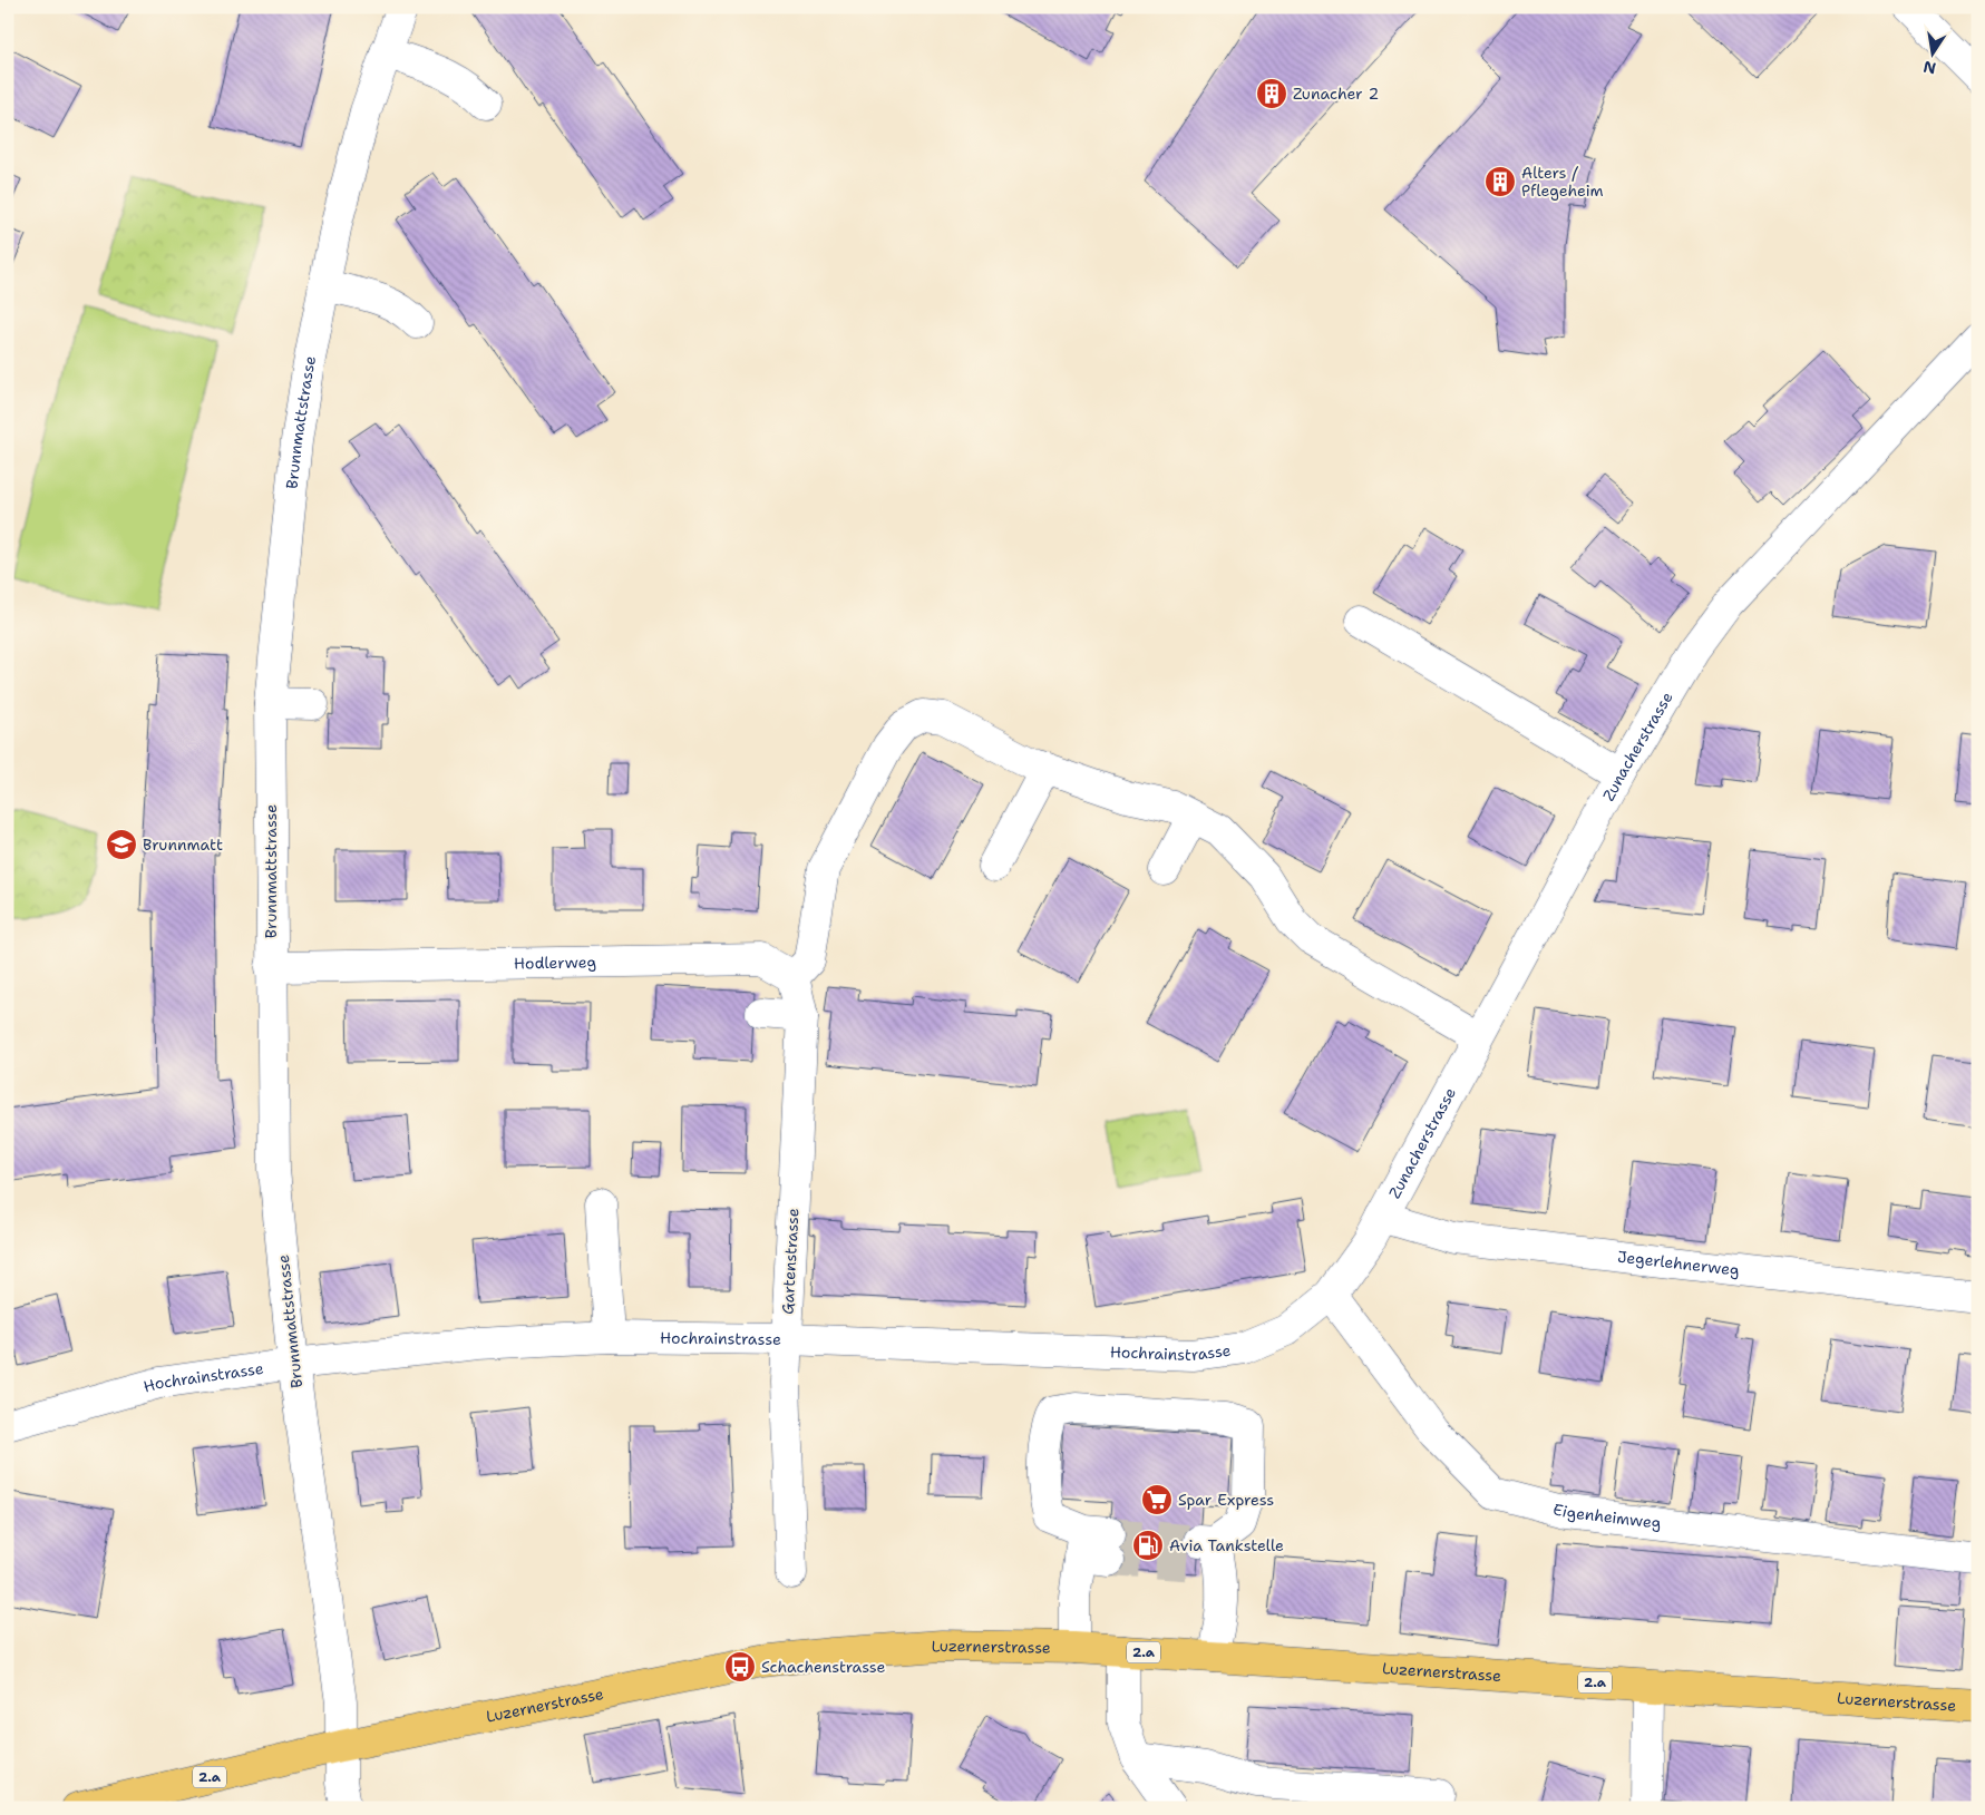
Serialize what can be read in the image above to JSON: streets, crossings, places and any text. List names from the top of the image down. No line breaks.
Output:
{"streets":{"main road":["Luzernerstrasse","2.a"],"street":["Brunnmattstrasse","Zunacherstrasse","Hodlerweg","Gartenstrasse","Jegerlehnerweg","Hochrainstrasse","Eigenheimweg"]},"crossings":[["Brunnmattstrasse","Hodlerweg"],["Brunnmattstrasse","Hochrainstrasse"],["Brunnmattstrasse","Luzernerstrasse"],["Zunacherstrasse","Jegerlehnerweg"],["Zunacherstrasse","Hochrainstrasse"],["Gartenstrasse","Hochrainstrasse"],["Jegerlehnerweg","Hochrainstrasse"],["Hochrainstrasse","Eigenheimweg"]],"places":{"building":["Zunacher 2","Alters / Pflegeheim"],"school or university":["Brunnmatt"],"supermarket":["Spar Express"],"fuel station":["Avia Tankstelle"],"bus stop":["Schachenstrasse"]},"north":"bottom"}
